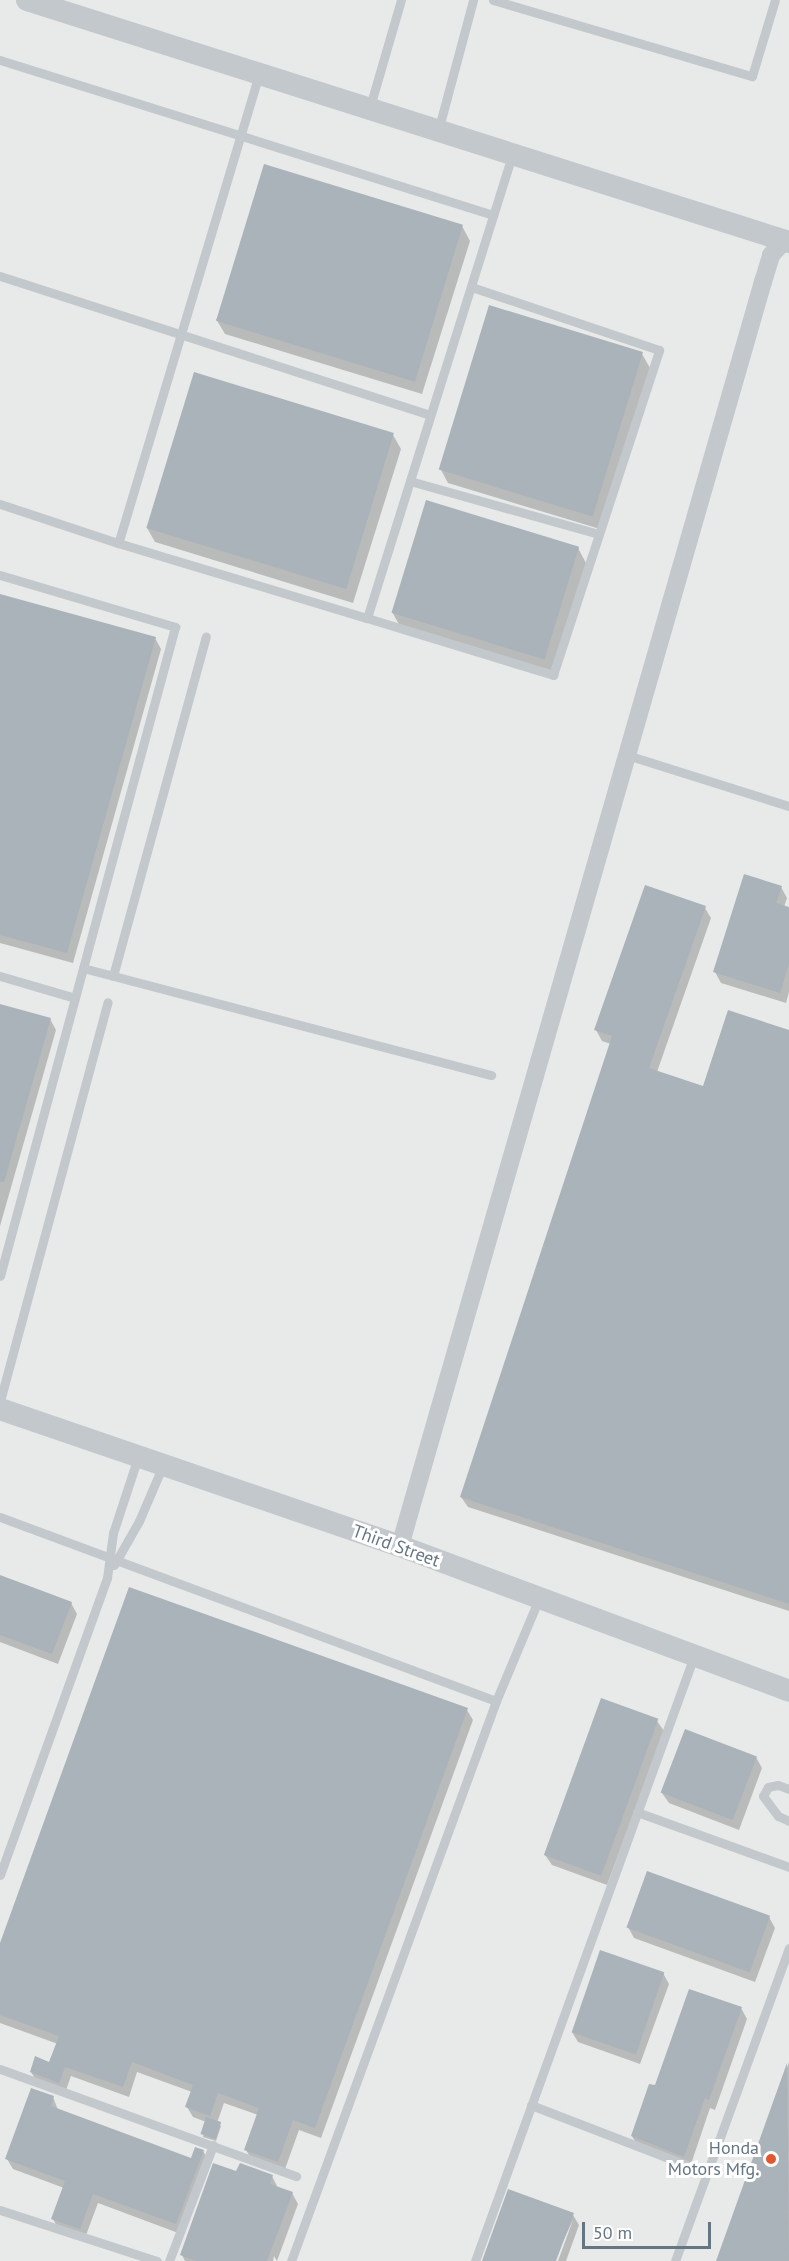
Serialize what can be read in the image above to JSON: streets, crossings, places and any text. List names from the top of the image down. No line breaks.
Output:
{"streets":{"street":["Third Street"]},"places":["Honda Motors Mfg."],"scale_bar":"50 m"}
